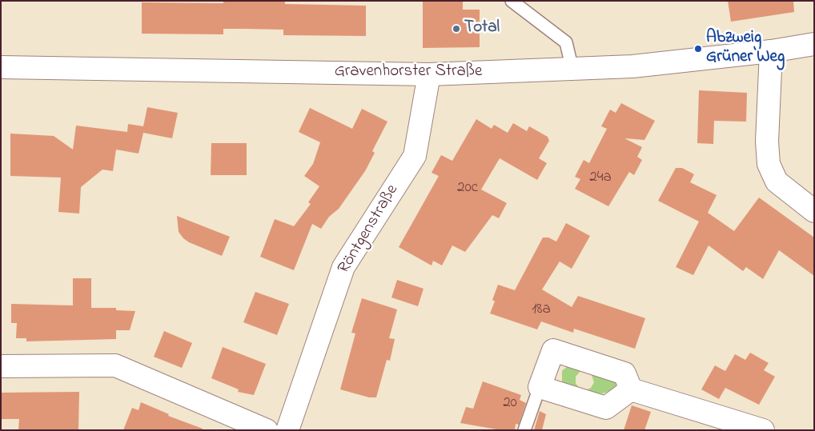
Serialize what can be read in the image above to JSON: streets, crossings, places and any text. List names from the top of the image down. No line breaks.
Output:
{"streets":{"street":["Gravenhorster Straße","Röntgenstraße"]},"crossings":[["Gravenhorster Straße","Röntgenstraße"]],"places":["Total","Abzweig Grüner Weg"],"house_numbers":["24a","20c","18a","20"]}
